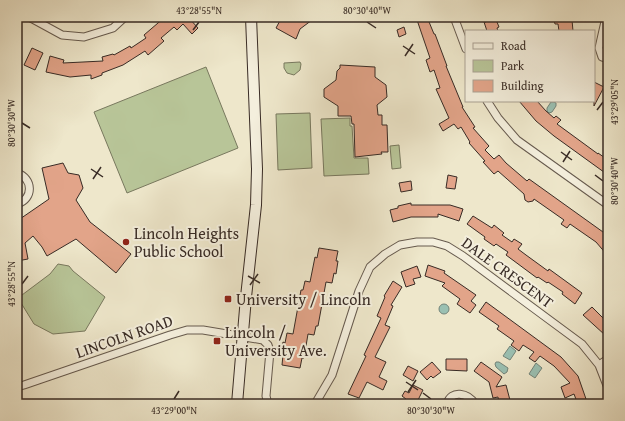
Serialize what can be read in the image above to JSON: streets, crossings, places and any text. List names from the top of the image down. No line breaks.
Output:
{"streets":{"street":["DALE CRESCENT","LINCOLN ROAD"]},"places":{"other":["Lincoln Heights Public School"],"transit":["University / Lincoln","Lincoln / University Ave."]},"legend":["Road","Park","Building"],"coordinates":["43°28'55\"N","80°30'40\"W","43°29'05\"N","80°30'30\"W","43°29'00\"N"]}
